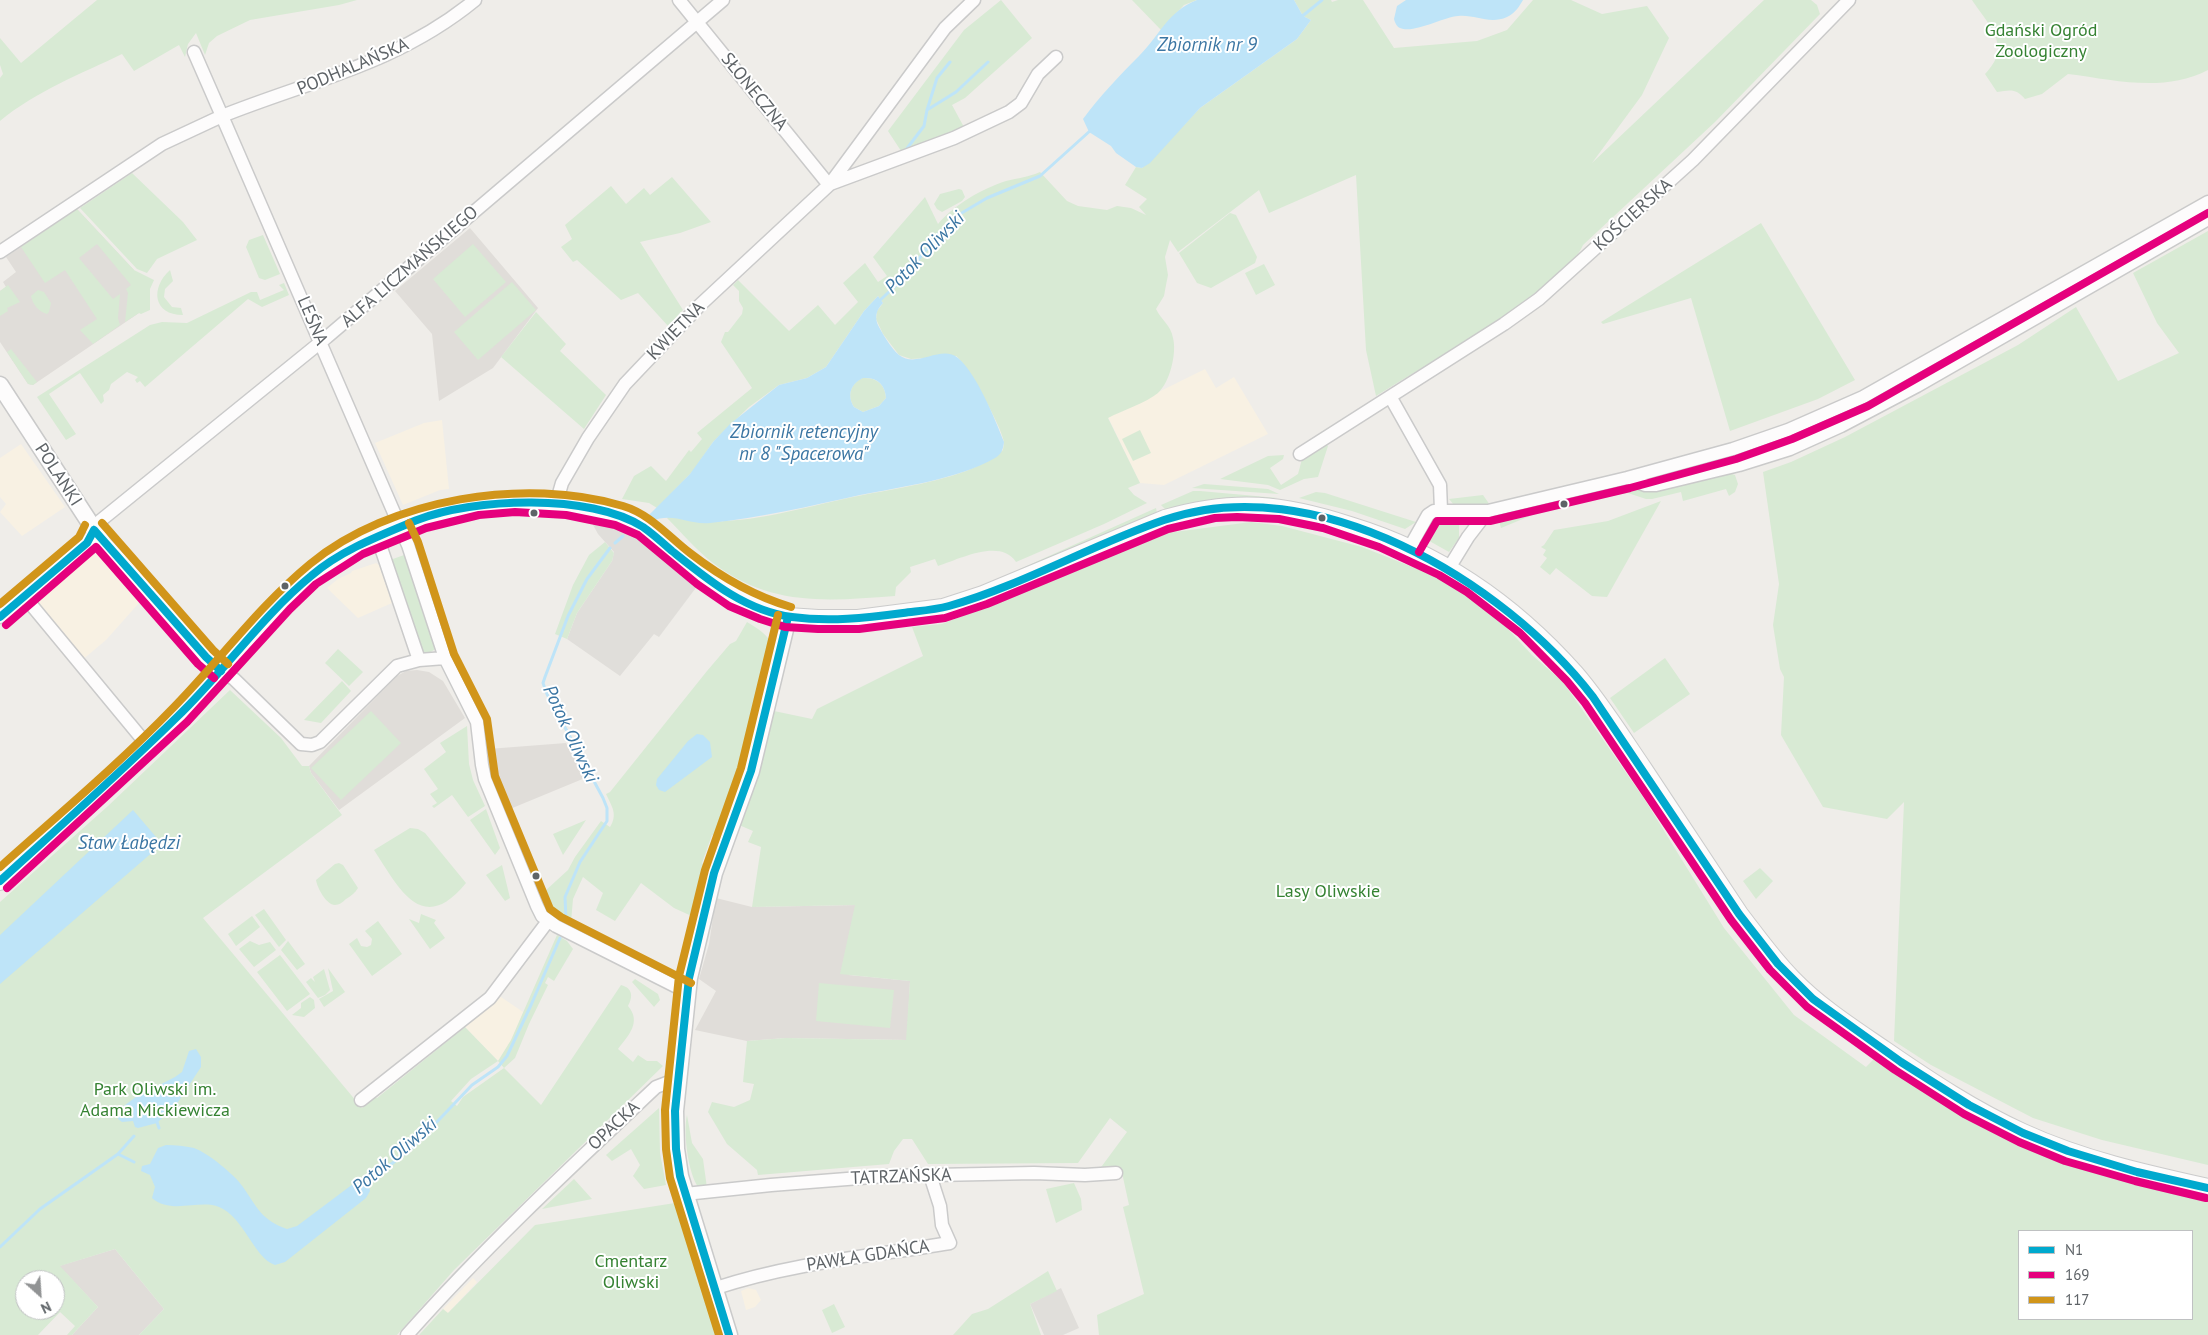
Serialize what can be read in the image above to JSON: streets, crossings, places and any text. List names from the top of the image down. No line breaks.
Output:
{"streets":{"street":["PODHALAŃSKA","SŁONECZNA","KOŚCIERSKA","ALFA LICZMAŃSKIEGO","LEŚNA","KWIETNA","POLANKI","OPACKA","TATRZAŃSKA","PAWŁA GDAŃCA"]},"crossings":[["PODHALAŃSKA","LEŚNA"],["SŁONECZNA","ALFA LICZMAŃSKIEGO"],["SŁONECZNA","KWIETNA"],["ALFA LICZMAŃSKIEGO","LEŚNA"],["ALFA LICZMAŃSKIEGO","POLANKI"],["TATRZAŃSKA","PAWŁA GDAŃCA"]],"water":["Zbiornik nr 9","Potok Oliwski","Zbiornik retencyjny nr 8 \"Spacerowa\"","Staw Łabędzi"],"parks":["Gdański Ogród Zoologiczny","Lasy Oliwskie","Park Oliwski im. Adama Mickiewicza","Cmentarz Oliwski"],"lines":["transit line 169","transit line 117","transit line N1"],"legend":["N1","169","117"],"north":"bottom right"}
